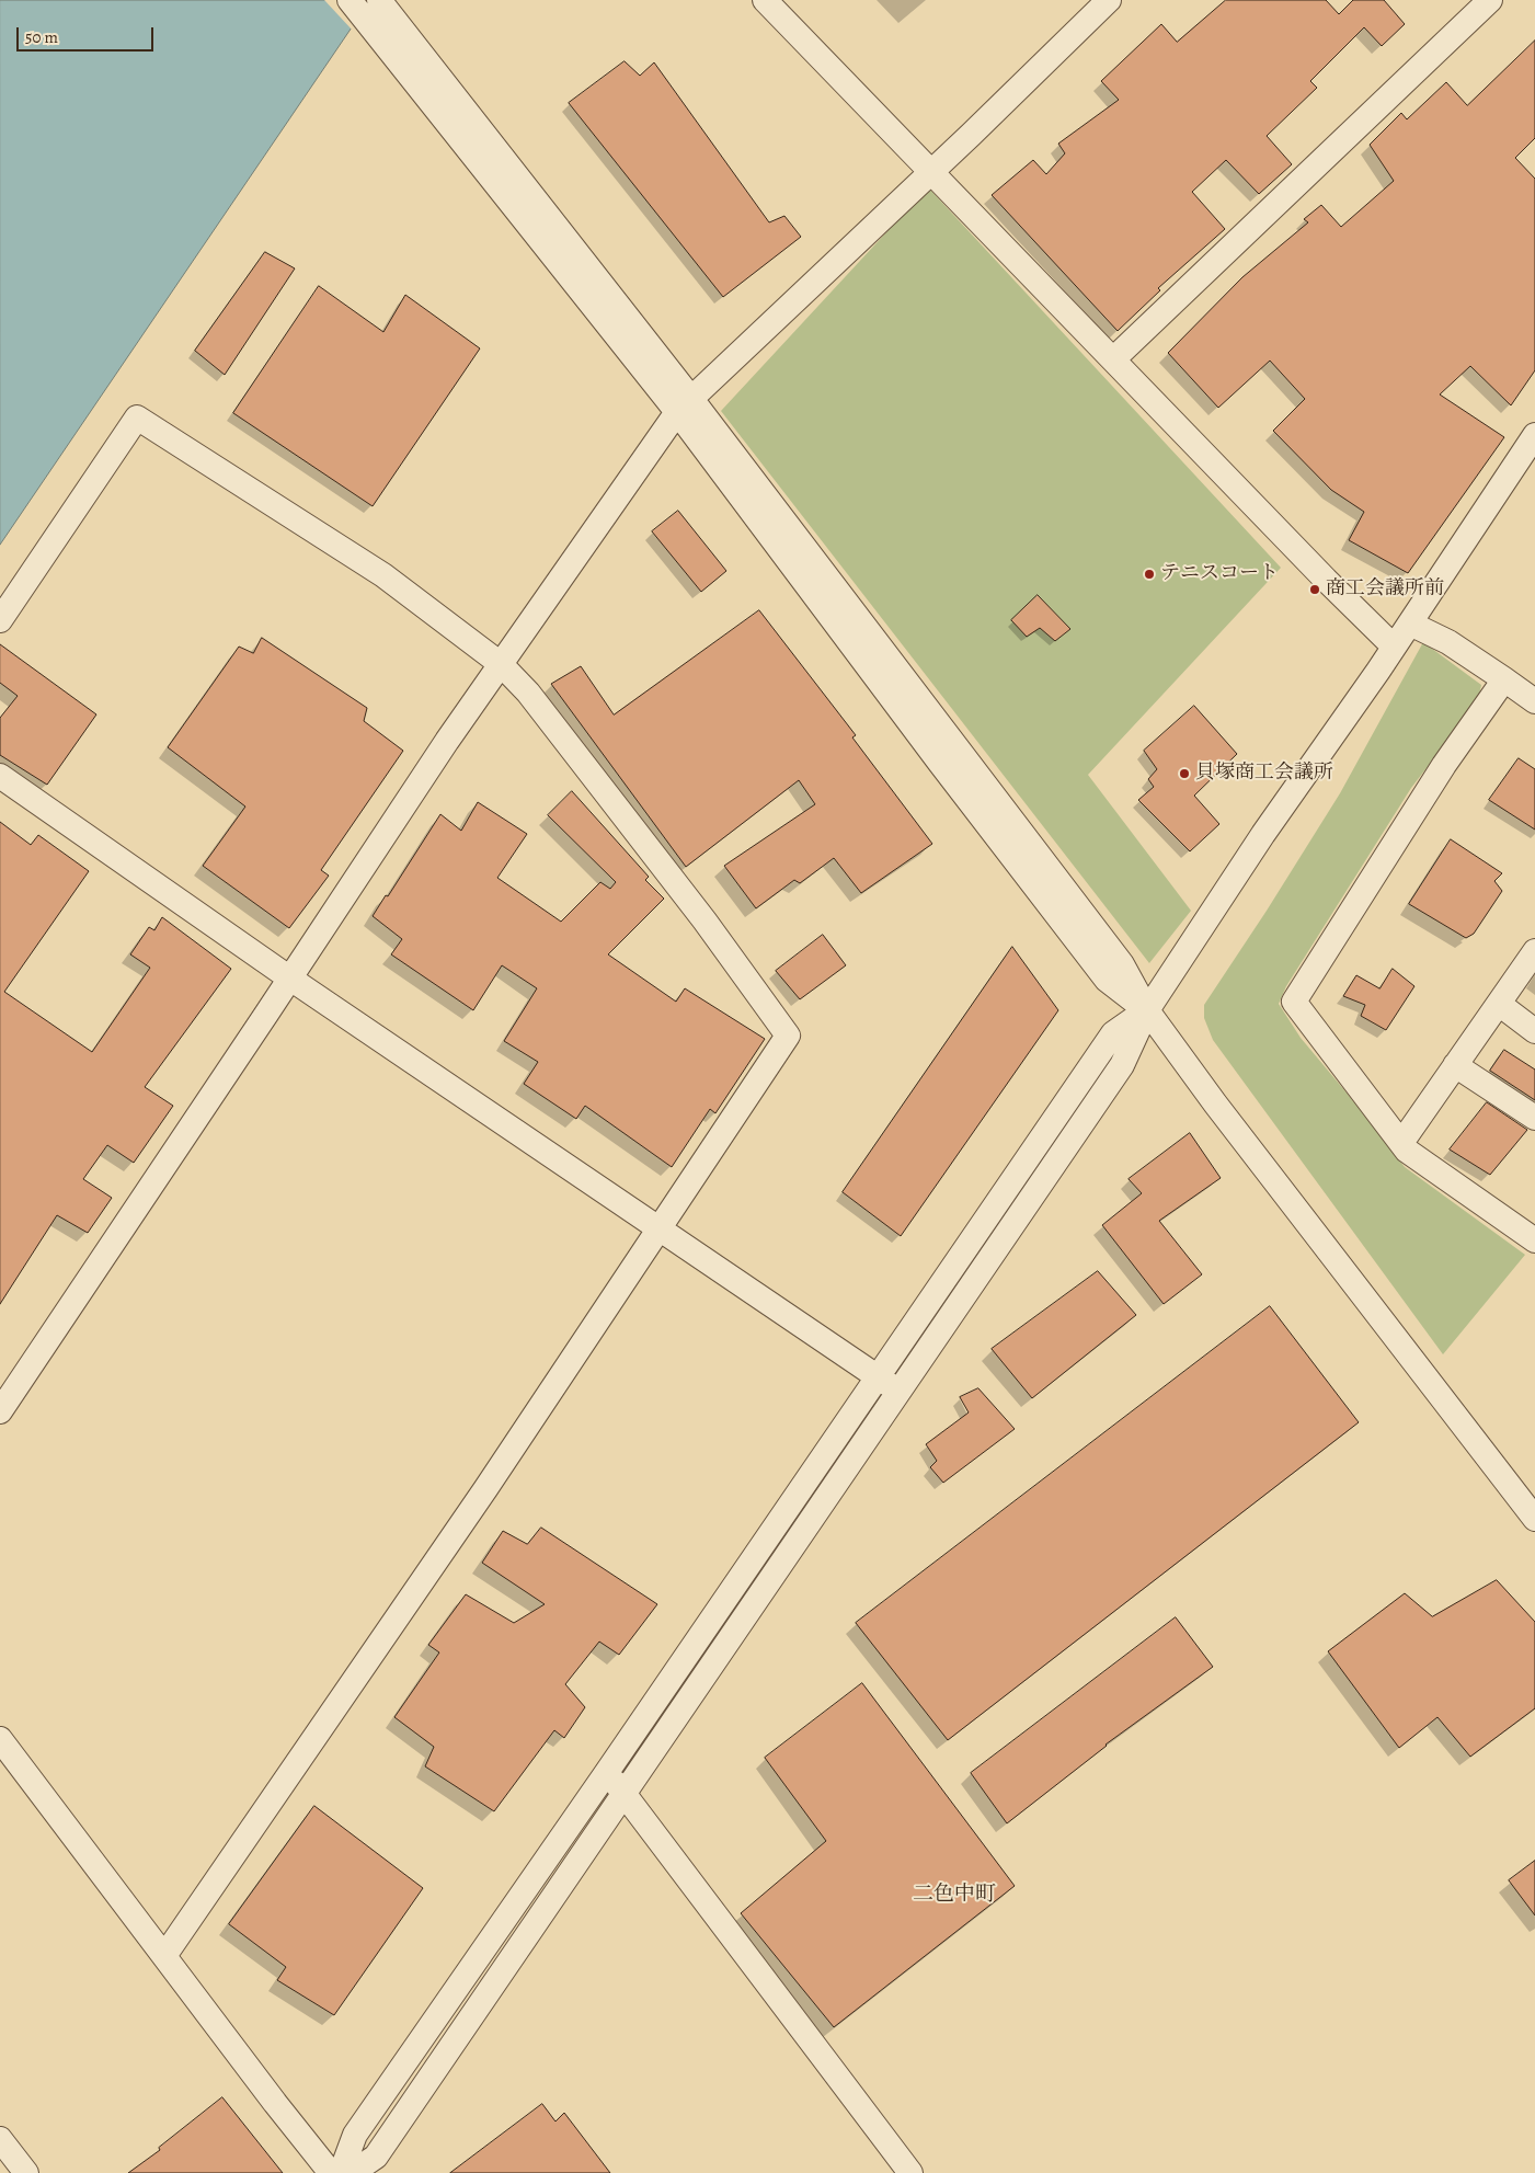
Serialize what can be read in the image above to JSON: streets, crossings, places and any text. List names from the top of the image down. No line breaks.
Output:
{"districts":["二色中町"],"places":["テニスコート","商工会議所前","貝塚商工会議所"],"scale_bar":"50 m"}
